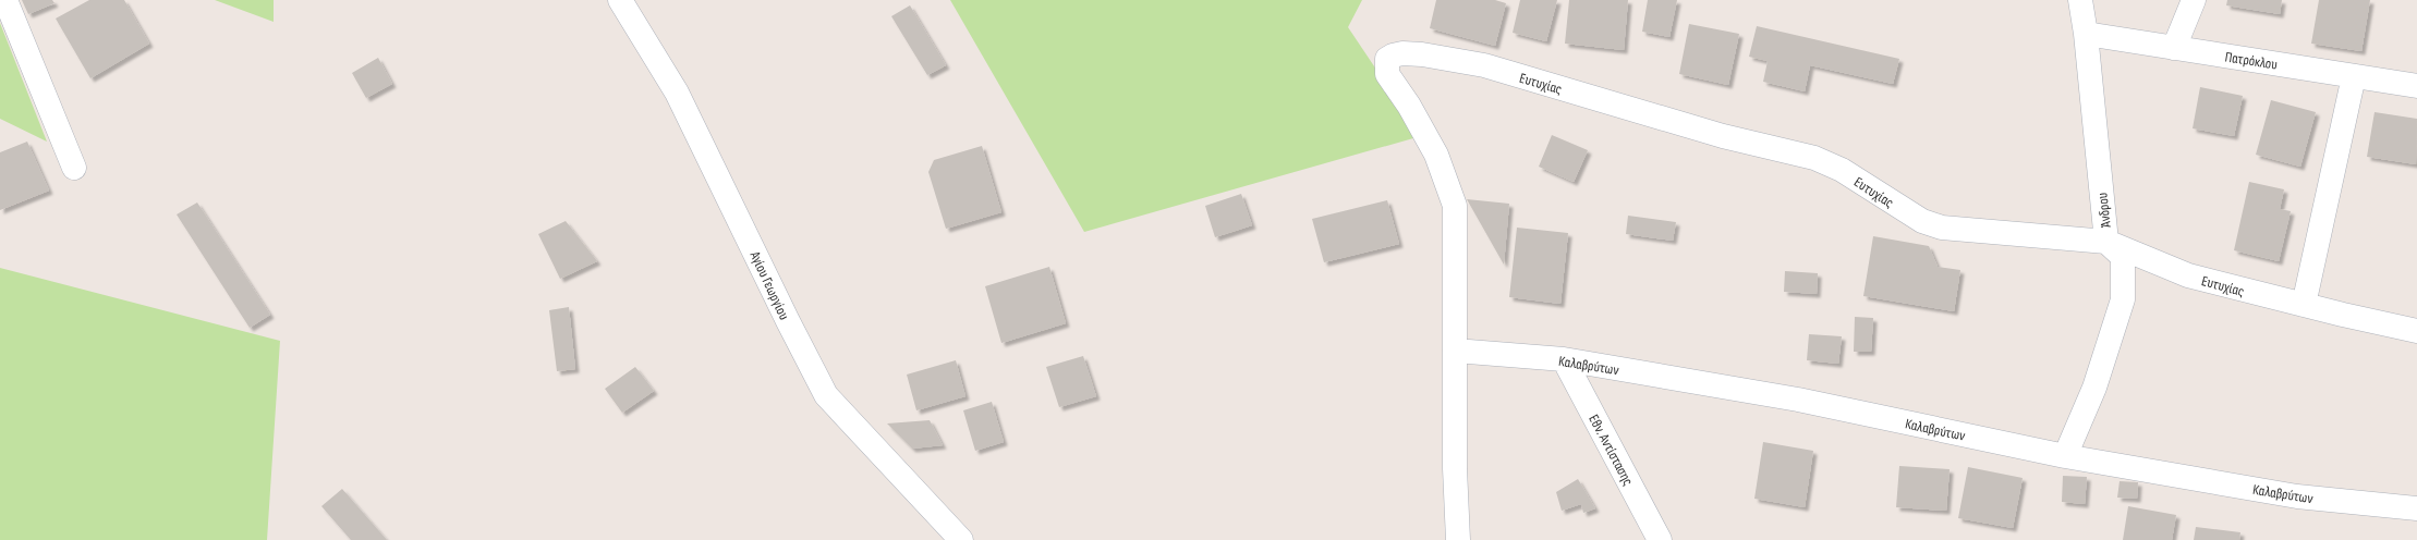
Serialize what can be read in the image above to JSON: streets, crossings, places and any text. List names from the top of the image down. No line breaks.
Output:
{"streets":{"street":["Πατρόκλου","Ευτυχίας","Άνδρου","Αγίου Γεωργίου","Καλαβρύτων","Εθν. Αντίστασης"]},"crossings":[["Πατρόκλου","Άνδρου"],["Ευτυχίας","Άνδρου"],["Ευτυχίας","Καλαβρύτων"],["Άνδρου","Καλαβρύτων"],["Καλαβρύτων","Εθν. Αντίστασης"]]}
